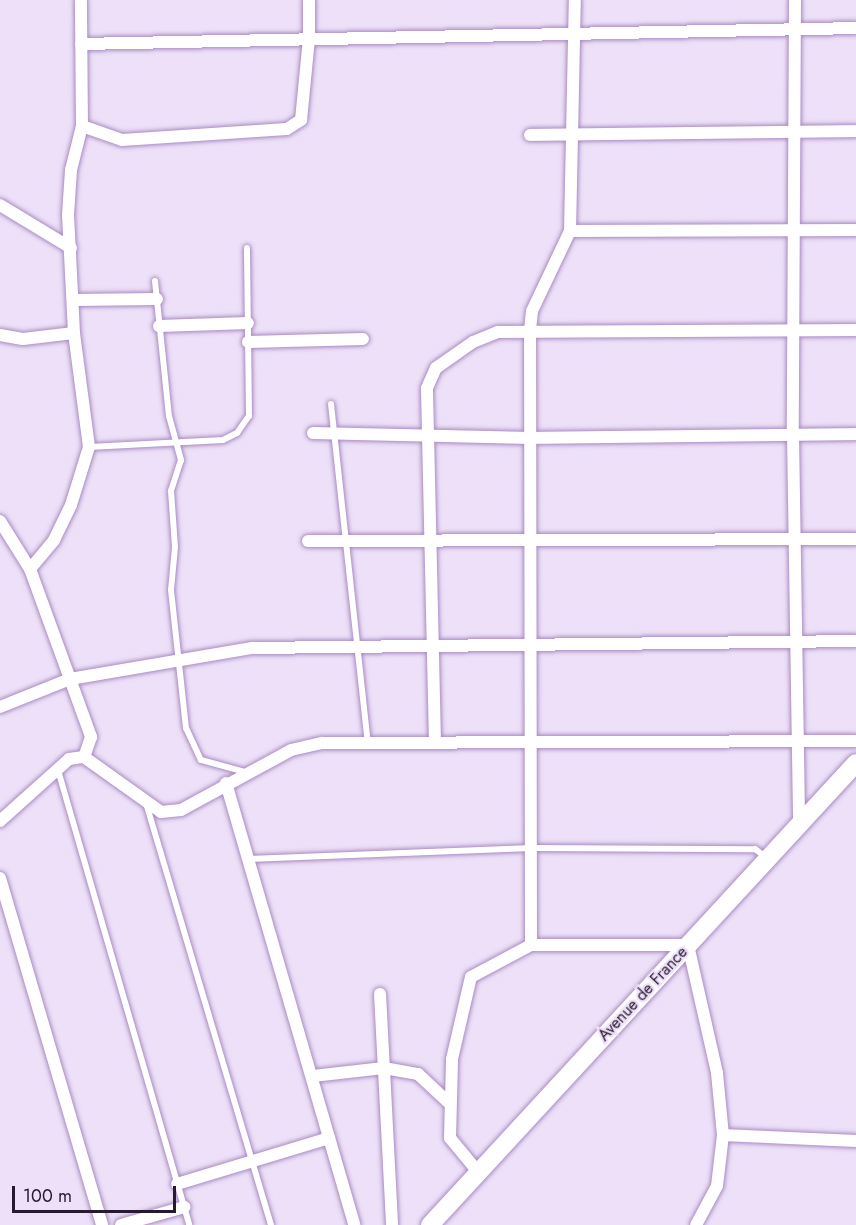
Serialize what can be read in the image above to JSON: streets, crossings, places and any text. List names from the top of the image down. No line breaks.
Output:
{"streets":{"main road":["Avenue de France"]},"scale_bar":"100 m"}
